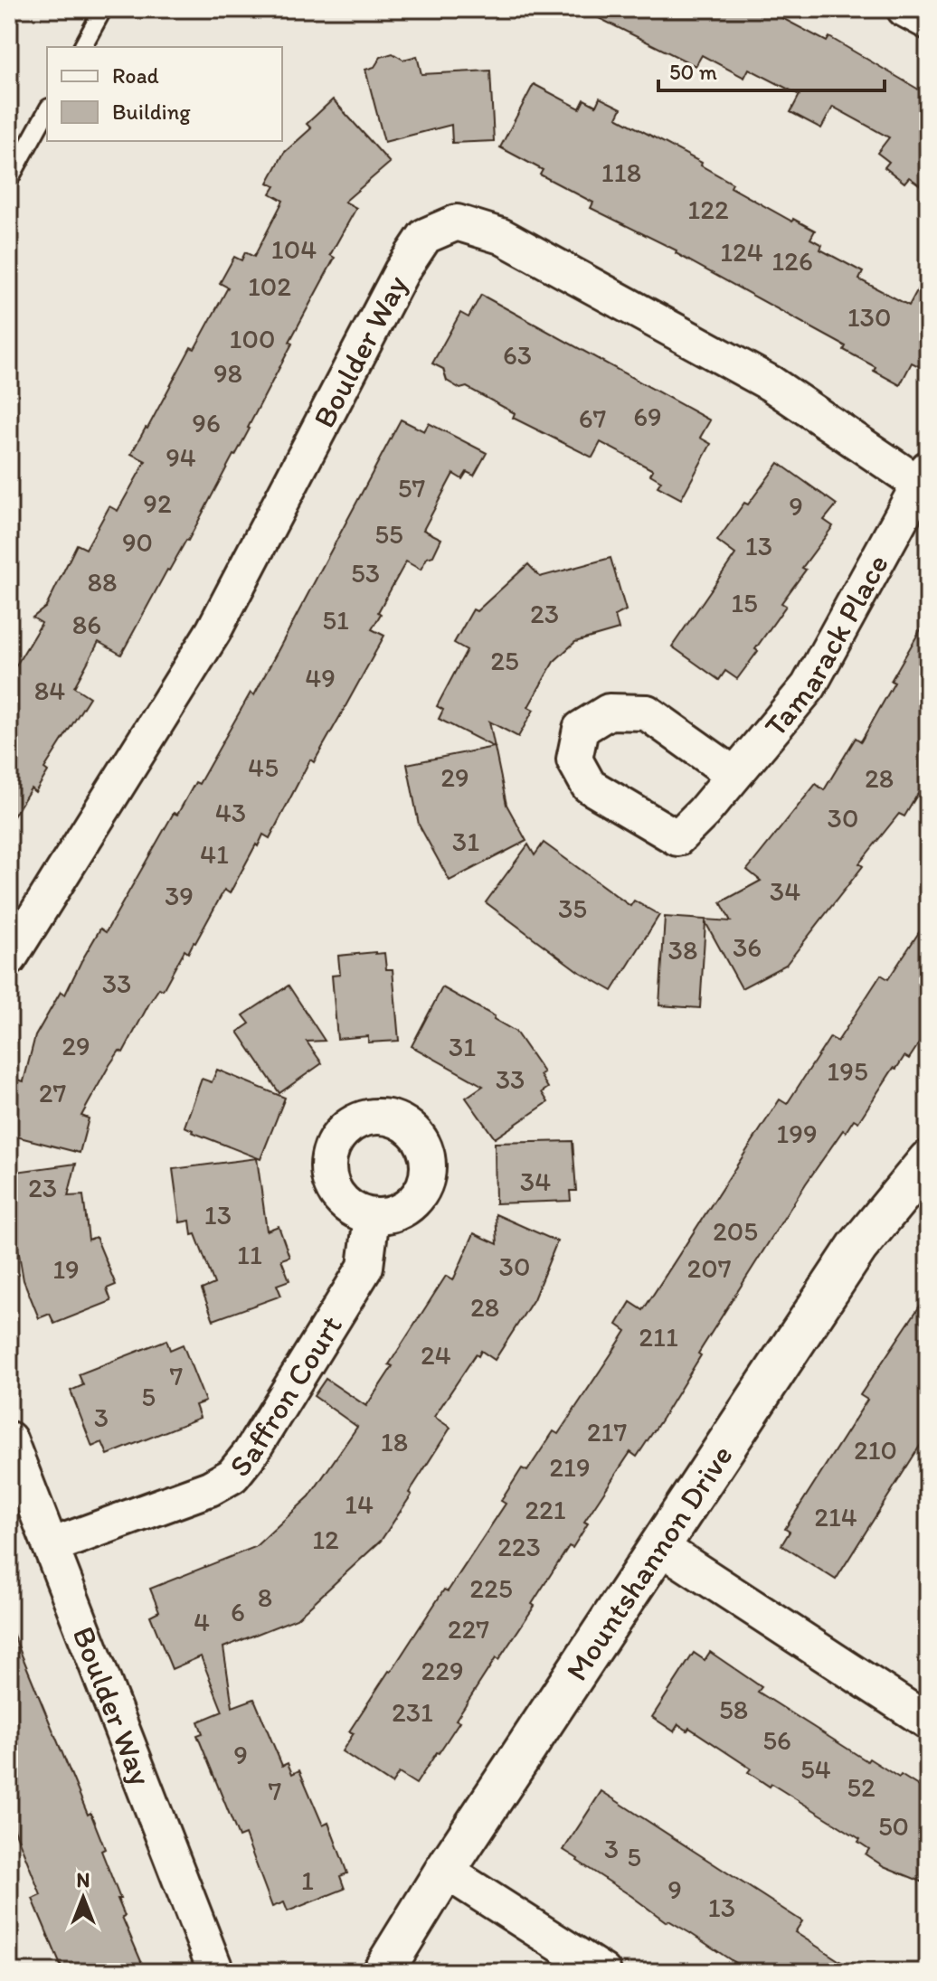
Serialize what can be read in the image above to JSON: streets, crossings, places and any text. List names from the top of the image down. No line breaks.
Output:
{"streets":{"street":["Boulder Way","Tamarack Place","Saffron Court","Mountshannon Drive"]},"crossings":[["Boulder Way","Tamarack Place"],["Boulder Way","Saffron Court"]],"house_numbers":["118","122","104","124","126","102","130","100","63","98","69","67","96","94","57","92","9","55","90","13","53","88","15","23","51","86","25","49","84","45","29","28","43","30","31","41","34","39","35","36","38","33","29","31","195","33","27","199","34","23","13","205","11","30","207","19","28","211","24","7","5","3","217","18","210","219","14","221","214","12","223","225","8","6","4","227","229","58","231","56","9","54","52","7","50","3","5","1","9","13"],"legend":["Road","Building"],"scale_bar":"50 m","north":"top"}
